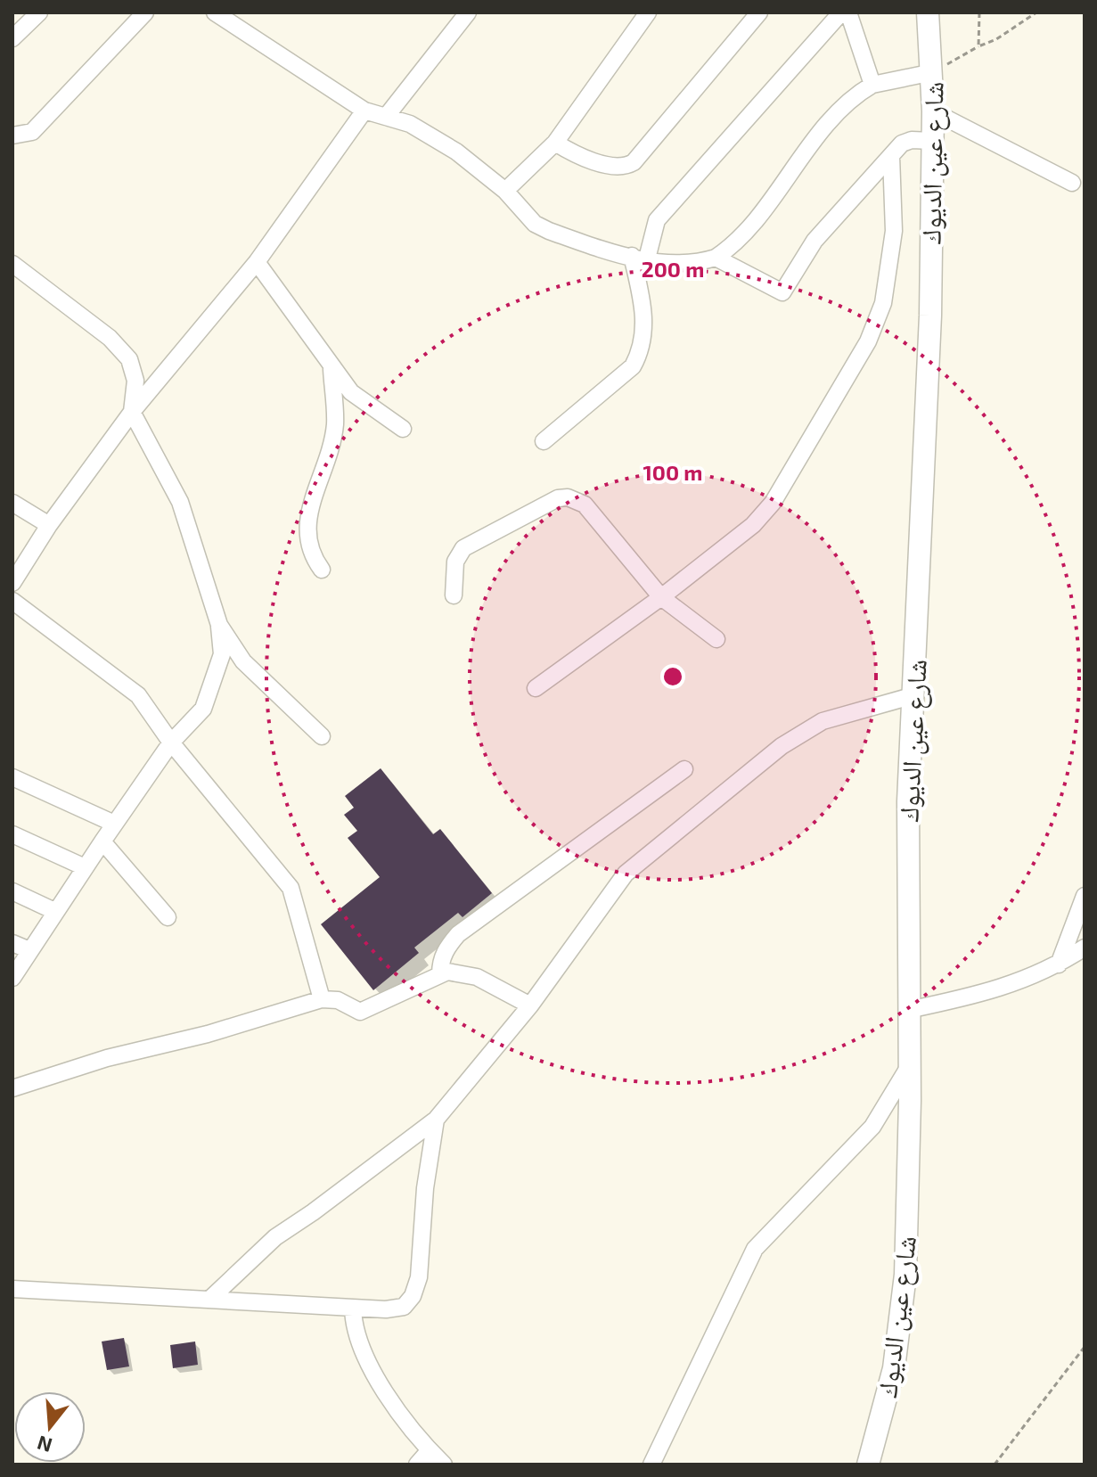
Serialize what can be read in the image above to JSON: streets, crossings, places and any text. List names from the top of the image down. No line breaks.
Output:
{"streets":{"main road":["شارع عين الديوك"]},"north":"bottom","rings":["200 m","100 m"]}
